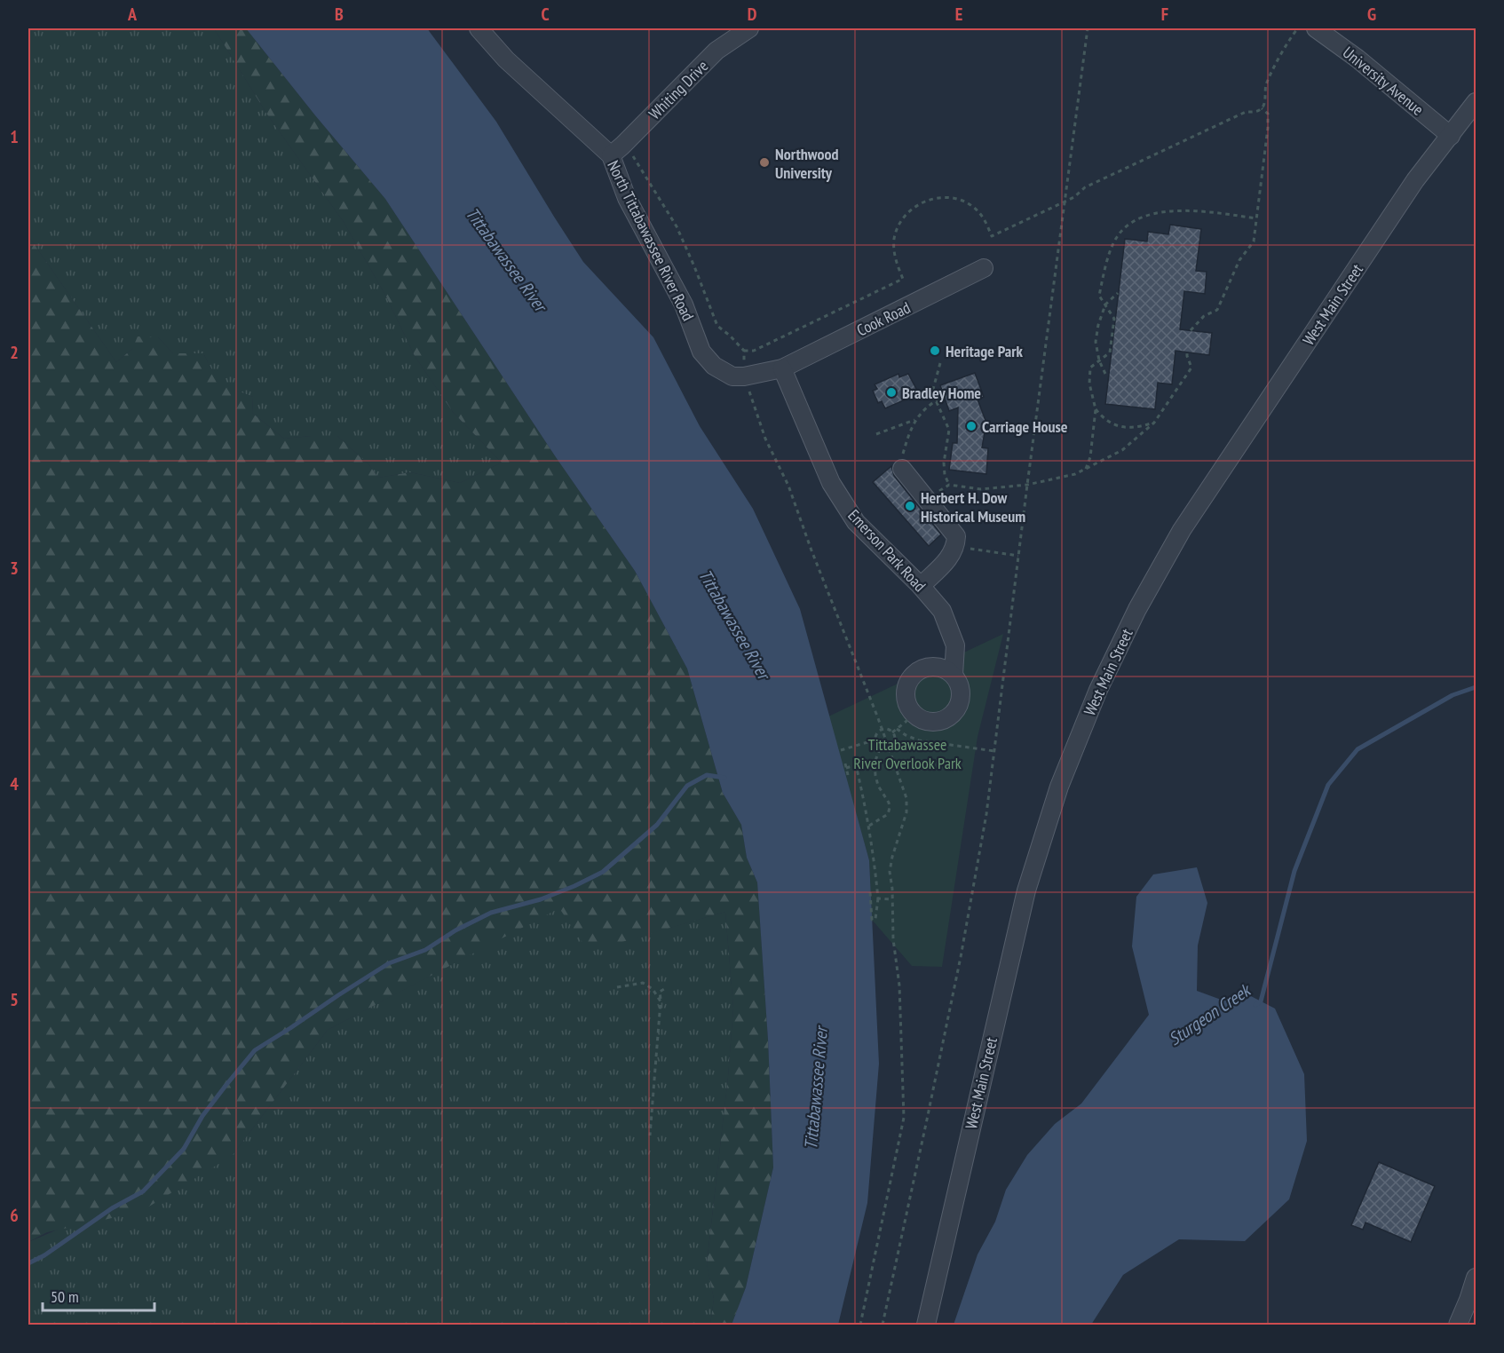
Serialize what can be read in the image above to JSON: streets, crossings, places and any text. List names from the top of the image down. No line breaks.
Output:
{"streets":{"street":["University Avenue","Whiting Drive","North Tittabawassee River Road","West Main Street","Cook Road","Emerson Park Road"]},"crossings":[["University Avenue","West Main Street"],["Whiting Drive","North Tittabawassee River Road"],["North Tittabawassee River Road","Cook Road"],["North Tittabawassee River Road","Emerson Park Road"],["Cook Road","Emerson Park Road"]],"water":["Tittabawassee River","Sturgeon Creek"],"parks":["Tittabawassee River Overlook Park"],"places":["Northwood University","Heritage Park","Bradley Home","Carriage House","Herbert H. Dow Historical Museum"],"scale_bar":"50 m","grid":{"columns":["A","B","C","D","E","F","G"],"rows":["1","2","3","4","5","6"]}}
